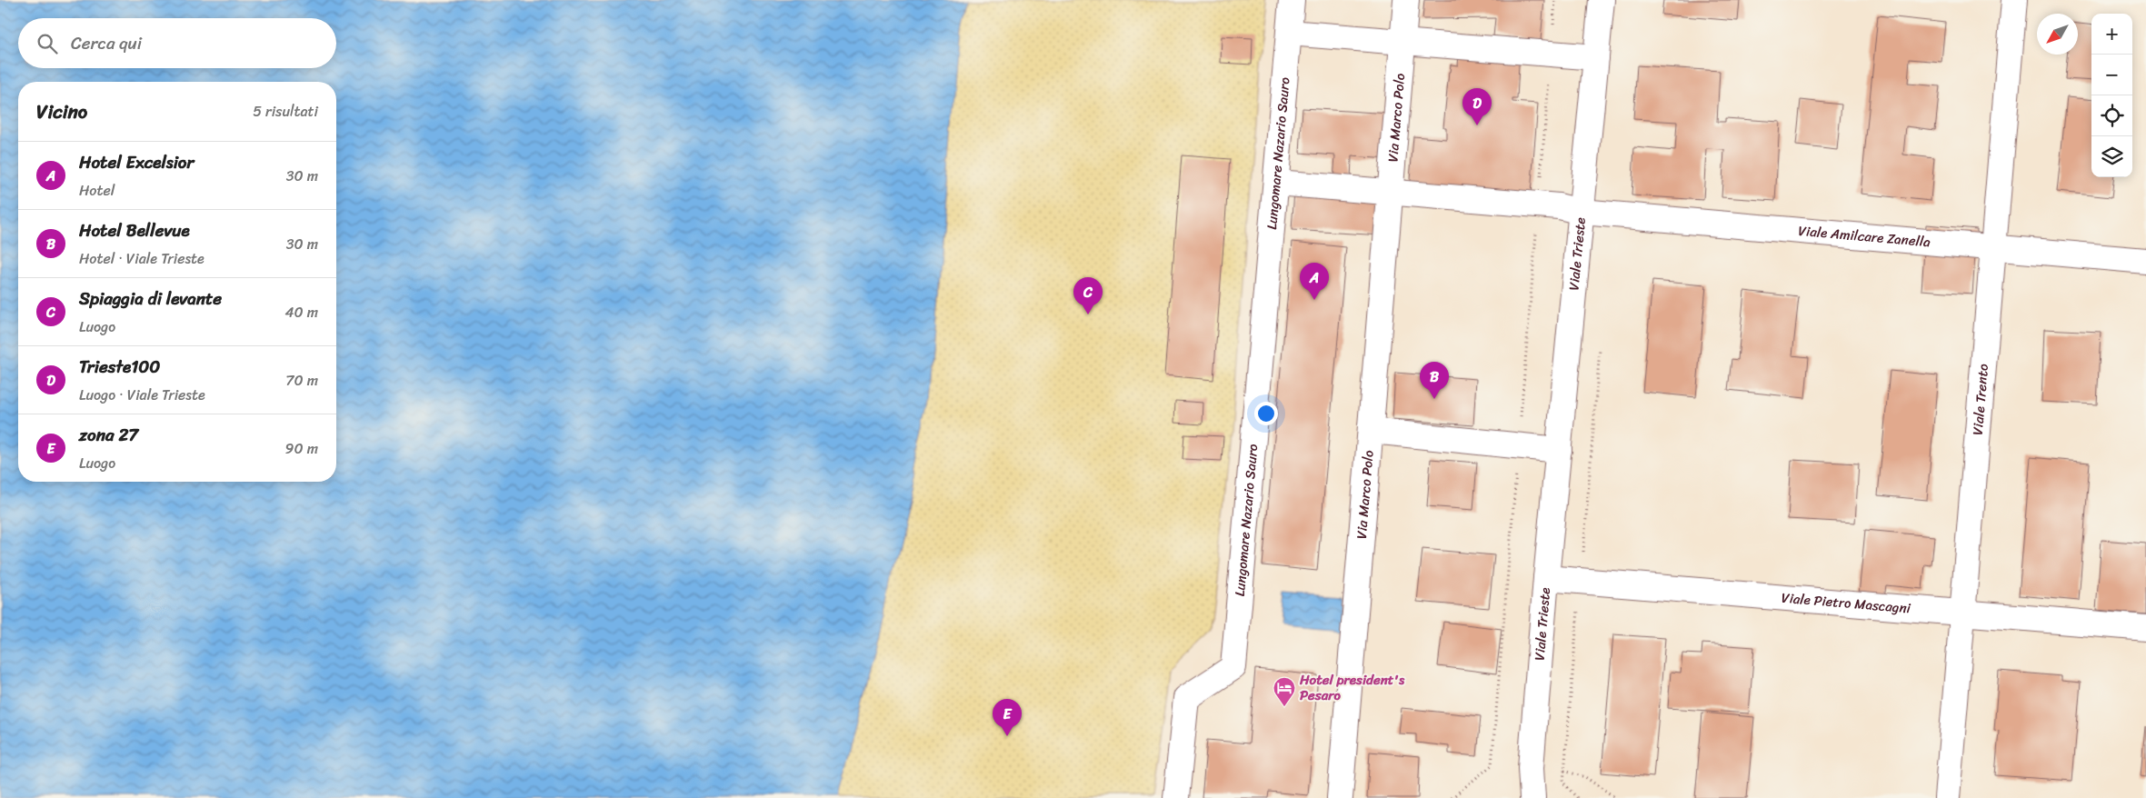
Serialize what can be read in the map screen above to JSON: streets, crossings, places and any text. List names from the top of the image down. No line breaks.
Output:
{"streets":{"street":["Via Marco Polo","Lungomare Nazario Sauro","Viale Amilcare Zanella","Viale Trieste","Viale Trento","Viale Pietro Mascagni"]},"crossings":[["Via Marco Polo","Viale Amilcare Zanella"],["Viale Amilcare Zanella","Viale Trieste"],["Viale Amilcare Zanella","Viale Trento"],["Viale Trieste","Viale Pietro Mascagni"],["Viale Trento","Viale Pietro Mascagni"]],"places":{"hotel":["Hotel president's Pesaro"]},"north":"bottom left","page":{"map_buttons":["+","−"],"search":"Cerca qui","heading":["Vicino","5 risultati"],"pins":["D","A","C","B","E"],"list":[{"mark":"A","name":"Hotel Excelsior","note":"Hotel","value":"30 m"},{"mark":"B","name":"Hotel Bellevue","note":"Hotel · Viale Trieste","value":"30 m"},{"mark":"C","name":"Spiaggia di levante","note":"Luogo","value":"40 m"},{"mark":"D","name":"Trieste100","note":"Luogo · Viale Trieste","value":"70 m"},{"mark":"E","name":"zona 27","note":"Luogo","value":"90 m"}]}}
